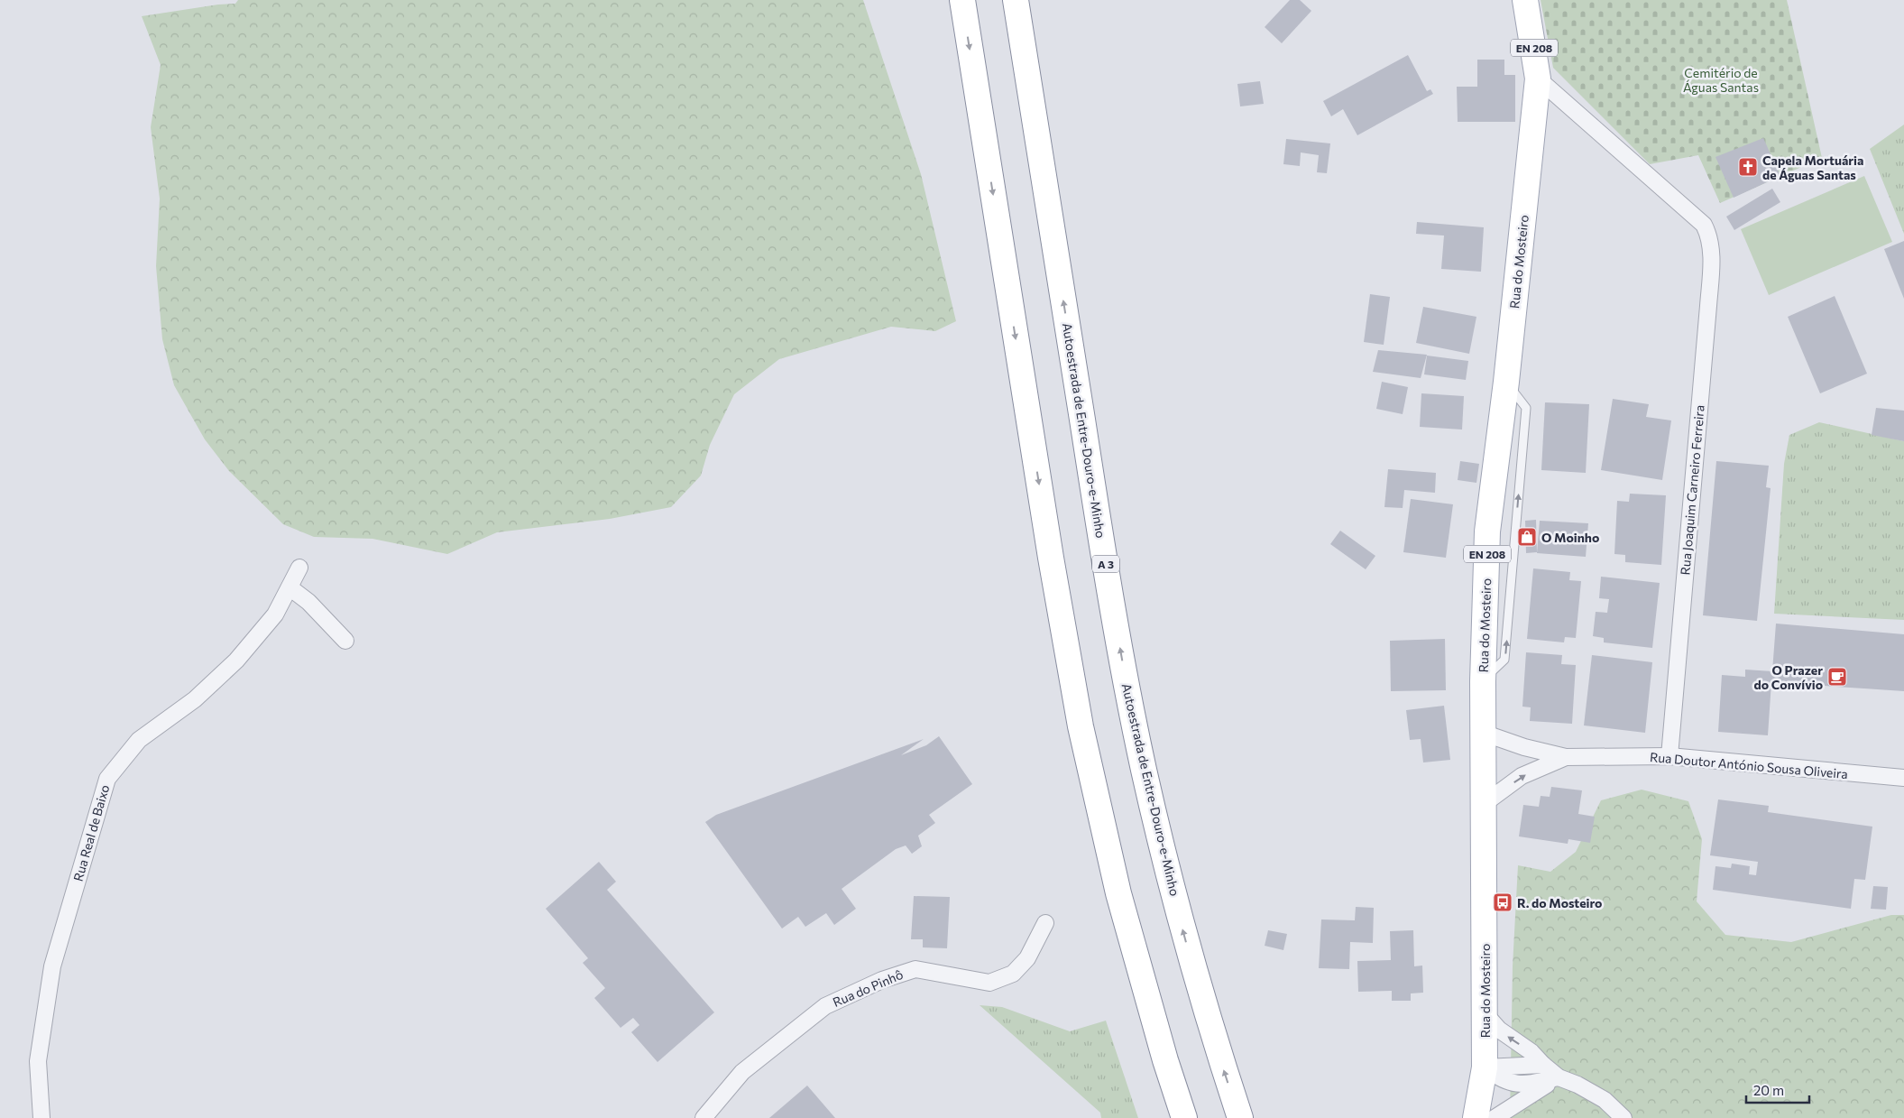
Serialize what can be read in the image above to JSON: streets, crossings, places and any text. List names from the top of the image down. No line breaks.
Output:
{"streets":{"main road":["EN 208","Rua do Mosteiro","Autoestrada de Entre-Douro-e-Minho","A 3"],"street":["Rua Joaquim Carneiro Ferreira","Rua Doutor António Sousa Oliveira","Rua Real de Baixo","Rua do Pinhô"]},"crossings":[["Rua do Mosteiro","Rua Joaquim Carneiro Ferreira"],["Rua do Mosteiro","Rua Doutor António Sousa Oliveira"],["Rua Joaquim Carneiro Ferreira","Rua Doutor António Sousa Oliveira"]],"parks":["Cemitério de Águas Santas"],"places":{"church":["Capela Mortuária de Águas Santas"],"shop":["O Moinho"],"cafe":["O Prazer do Convívio"],"bus stop":["R. do Mosteiro"]},"scale_bar":"20 m"}
